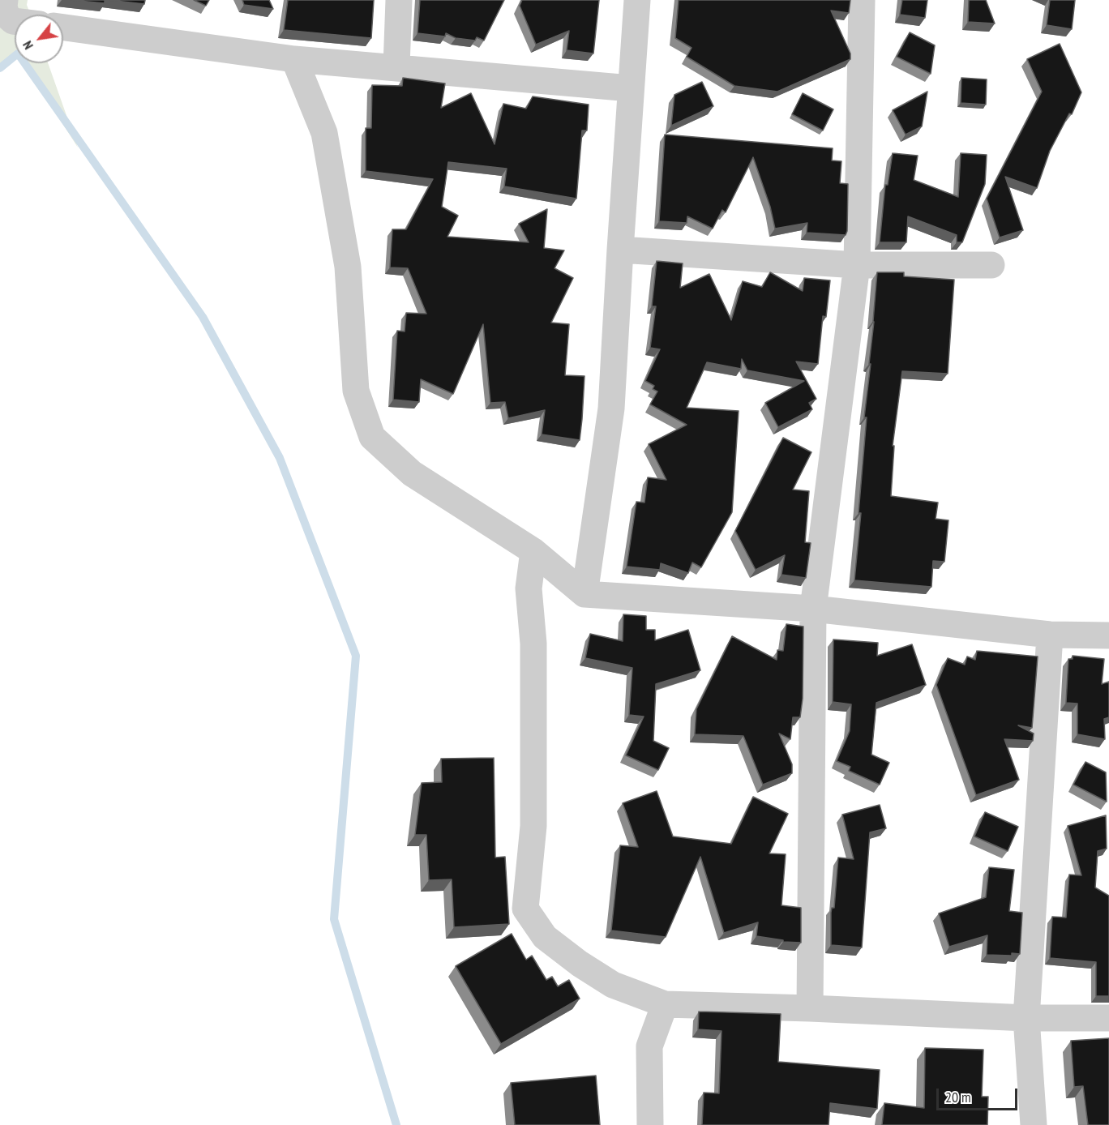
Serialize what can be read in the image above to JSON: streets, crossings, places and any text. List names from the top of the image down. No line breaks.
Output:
{"scale_bar":"20 m","north":"bottom left"}
